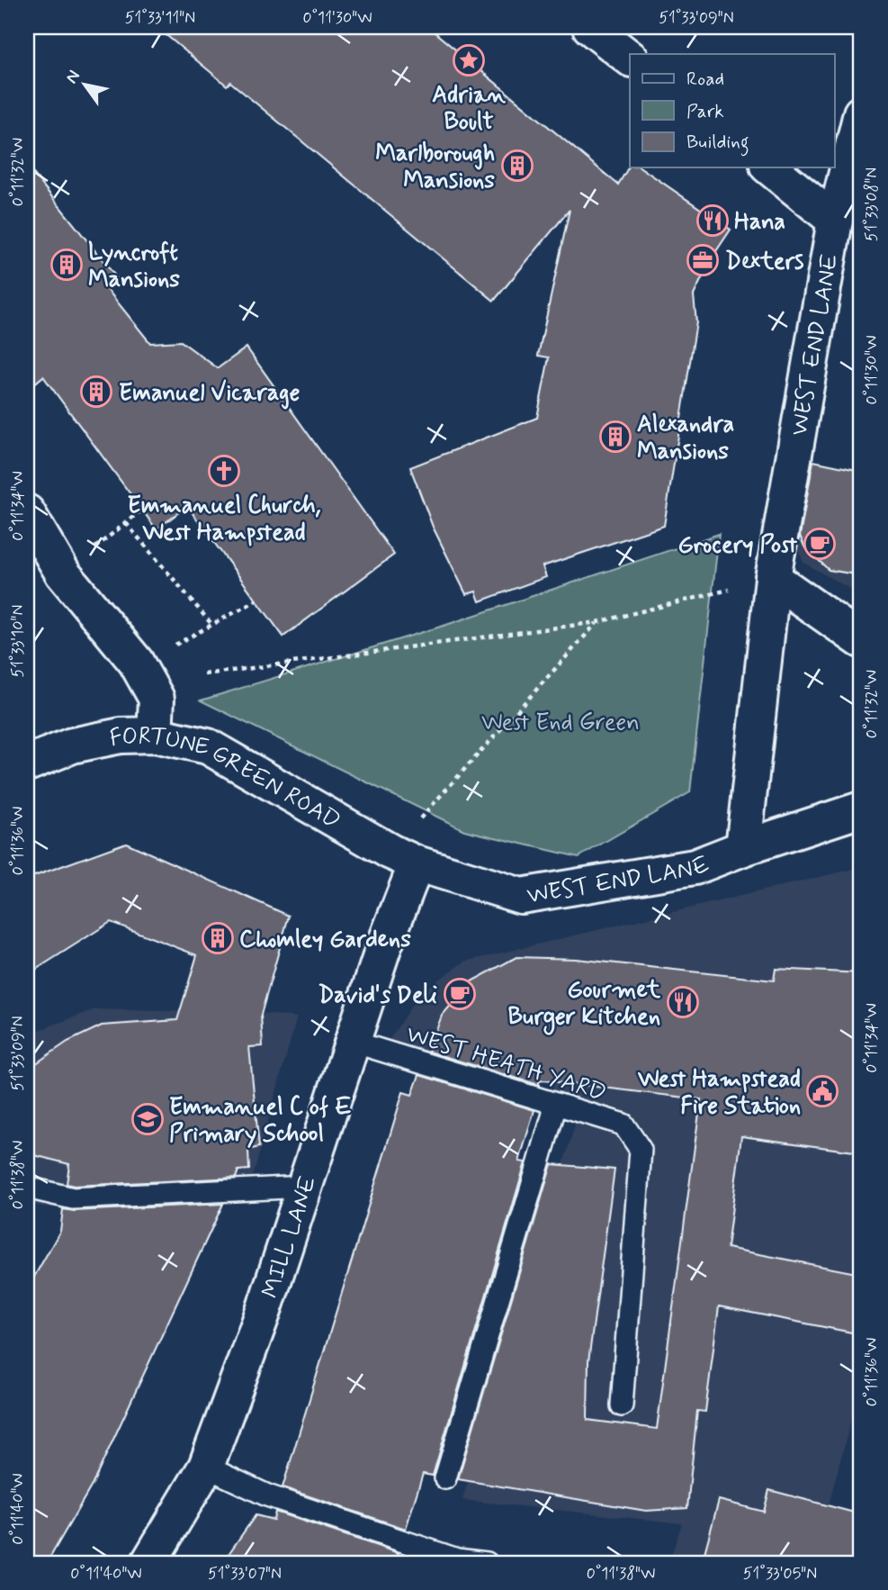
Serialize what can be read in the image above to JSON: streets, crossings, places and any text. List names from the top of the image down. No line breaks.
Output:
{"streets":{"street":["WEST END LANE","FORTUNE GREEN ROAD","MILL LANE"],"lane":["WEST HEATH YARD"]},"crossings":[["WEST END LANE","FORTUNE GREEN ROAD"],["WEST END LANE","MILL LANE"],["FORTUNE GREEN ROAD","MILL LANE"],["WEST HEATH YARD","MILL LANE"]],"parks":["West End Green"],"places":{"place":["Adrian Boult"],"building":["Marlborough Mansions","Lyncroft Mansions","Emanuel Vicarage","Alexandra Mansions","Chomley Gardens"],"restaurant":["Hana","Gourmet Burger Kitchen"],"office":["Dexters"],"church":["Emmanuel Church, West Hampstead"],"cafe":["Grocery Post","David's Deli"],"public building":["West Hampstead Fire Station"],"school or university":["Emmanuel C of E Primary School"]},"legend":["Road","Park","Building"],"north":"top left","coordinates":["51°33'11\"N","0°11'30\"W","51°33'09\"N","0°11'32\"W","51°33'08\"N","0°11'34\"W","51°33'10\"N","0°11'36\"W","0°11'38\"W","0°11'40\"W","51°33'07\"N","51°33'05\"N"]}
